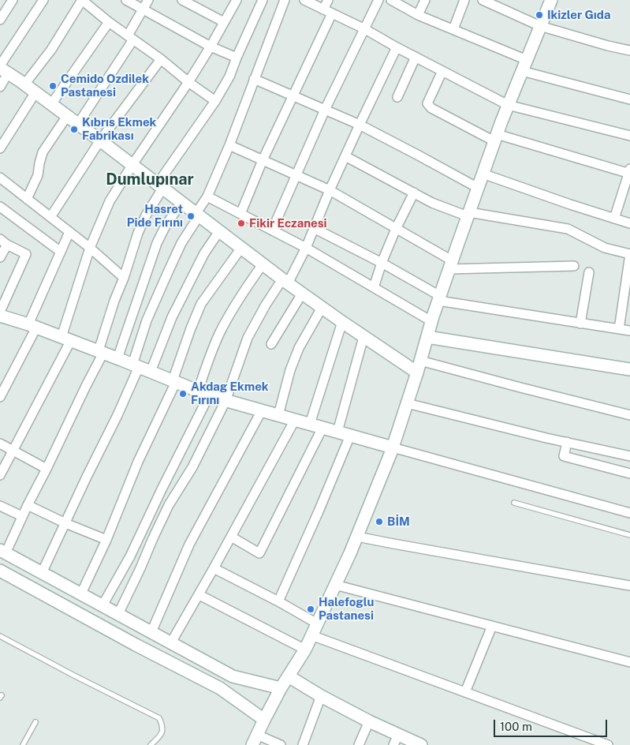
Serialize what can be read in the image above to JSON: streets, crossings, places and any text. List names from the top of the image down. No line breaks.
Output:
{"districts":["Dumlupınar"],"places":["Ikizler Gıda","Cemido Ozdilek Pastanesi","Kıbrıs Ekmek Fabrikası","Hasret Pide Fırını","Fikir Eczanesi","Akdag Ekmek Fırını","BİM","Halefoglu Pastanesi"],"scale_bar":"100 m"}
